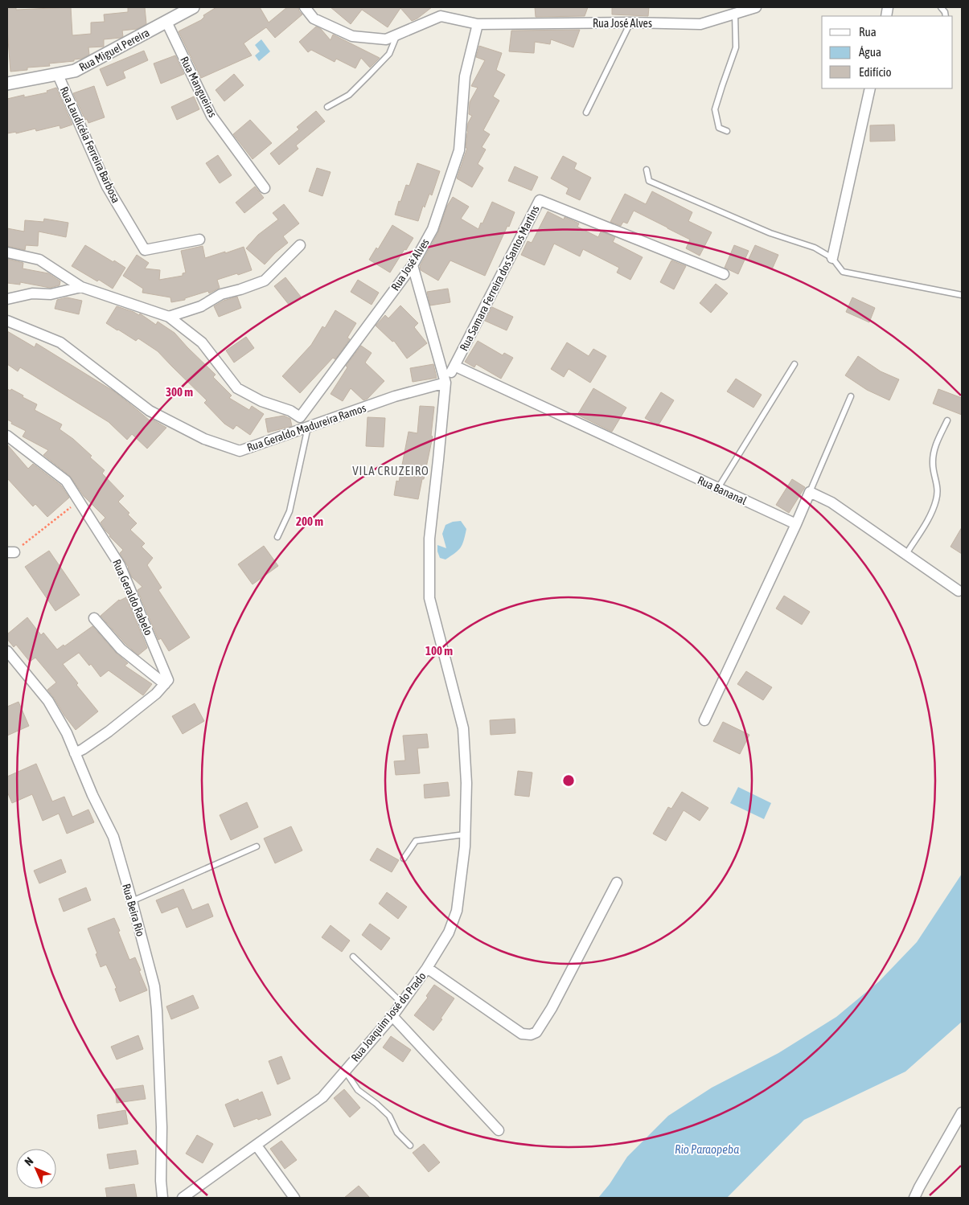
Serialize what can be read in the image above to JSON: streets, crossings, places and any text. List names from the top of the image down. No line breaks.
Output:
{"streets":{"street":["Rua José Alves","Rua Miguel Pereira","Rua Mangueiras","Rua Laudicéia Ferreira Barbosa","Rua Samara Ferreira dos Santos Martins","Rua Geraldo Madureira Ramos","Rua Bananal","Rua Geraldo Rabelo","Rua Beira Rio","Rua Joaquim José do Prado"]},"crossings":[["Rua José Alves","Rua Joaquim José do Prado"],["Rua Miguel Pereira","Rua Mangueiras"],["Rua Miguel Pereira","Rua Laudicéia Ferreira Barbosa"],["Rua Samara Ferreira dos Santos Martins","Rua Geraldo Madureira Ramos"],["Rua Samara Ferreira dos Santos Martins","Rua Bananal"],["Rua Samara Ferreira dos Santos Martins","Rua Joaquim José do Prado"],["Rua Geraldo Madureira Ramos","Rua Joaquim José do Prado"]],"districts":["VILA CRUZEIRO"],"water":["Rio Paraopeba"],"legend":["Rua","Água","Edifício"],"north":"top left","rings":["300 m","200 m","100 m"]}
